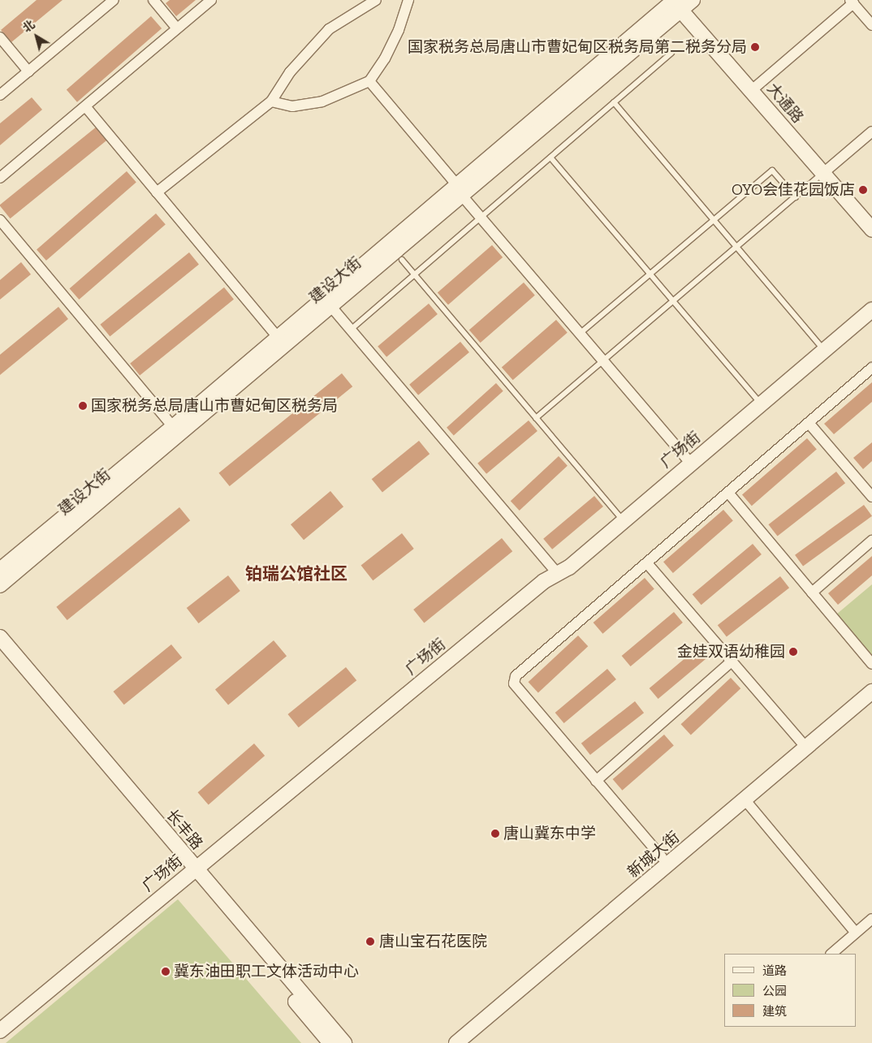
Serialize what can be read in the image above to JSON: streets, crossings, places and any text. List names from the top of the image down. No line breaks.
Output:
{"streets":{"main road":["大通路","建设大街","广场街","长丰路","新城大街"]},"crossings":[["大通路","建设大街"],["广场街","长丰路"]],"districts":["铂瑞公馆社区"],"places":["国家税务总局唐山市曹妃甸区税务局第二税务分局","OYO会佳花园饭店","国家税务总局唐山市曹妃甸区税务局","金娃双语幼稚园","唐山冀东中学","唐山宝石花医院","冀东油田职工文体活动中心"],"legend":["道路","公园","建筑"],"north":"top left"}
